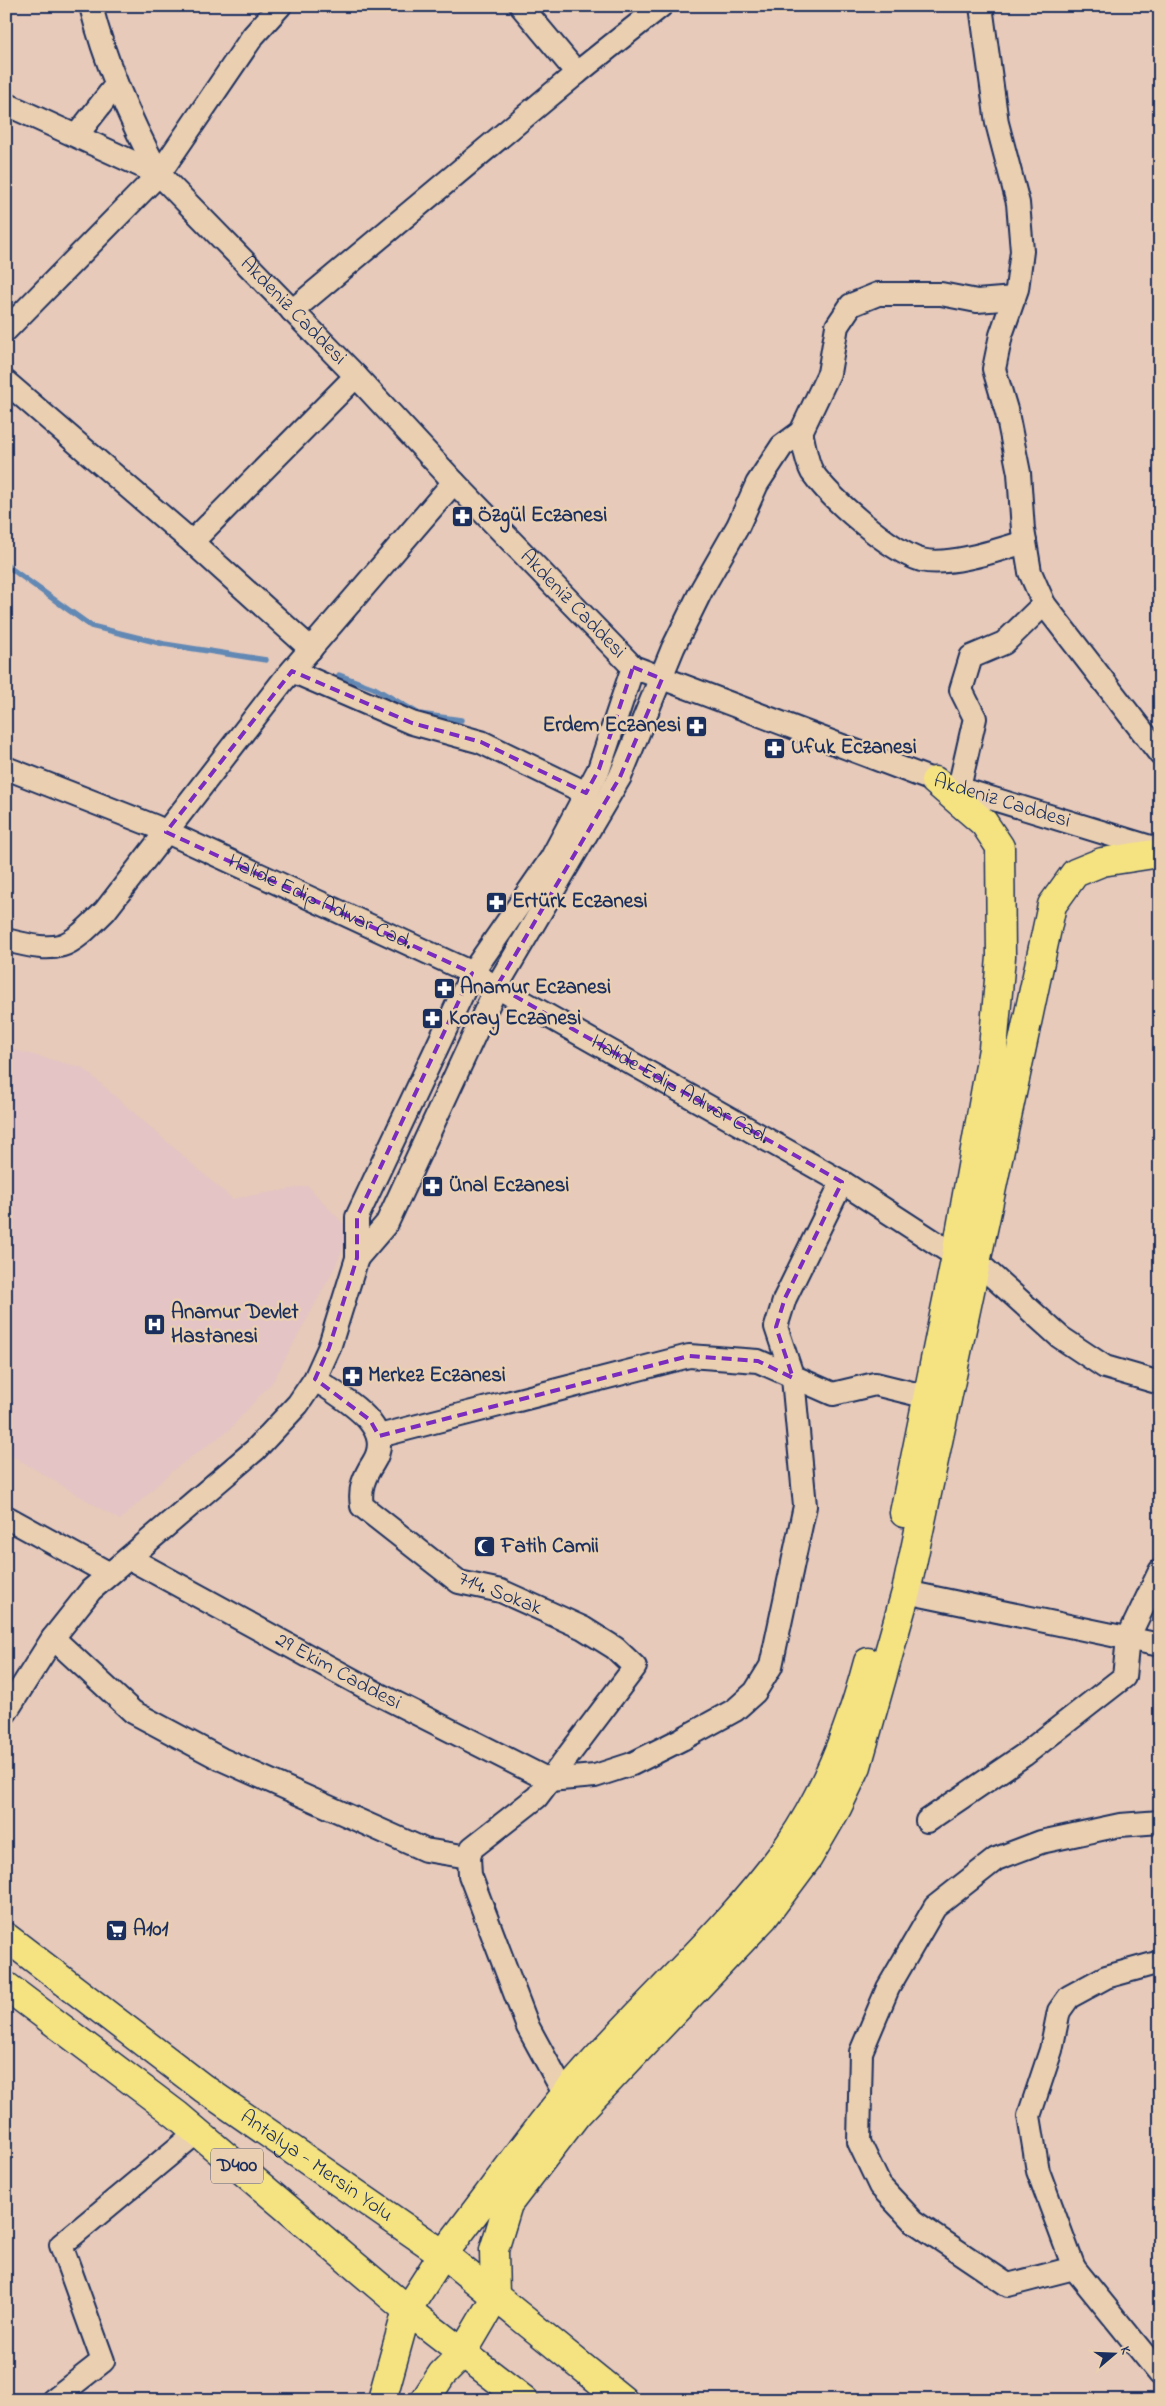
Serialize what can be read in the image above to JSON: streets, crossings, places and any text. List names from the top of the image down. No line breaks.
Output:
{"streets":{"main road":["D400","Antalya - Mersin Yolu"],"street":["Akdeniz Caddesi","Halide Edip Adıvar Cad.","714. Sokak","29 Ekim Caddesi"]},"crossings":[["714. Sokak","29 Ekim Caddesi"]],"places":{"pharmacy":["Özgül Eczanesi","Erdem Eczanesi","Ufuk Eczanesi","Ertürk Eczanesi","Anamur Eczanesi","Koray Eczanesi","Ünal Eczanesi","Merkez Eczanesi"],"hospital":["Anamur Devlet Hastanesi"],"mosque":["Fatih Camii"],"supermarket":["A101"]},"north":"right"}
